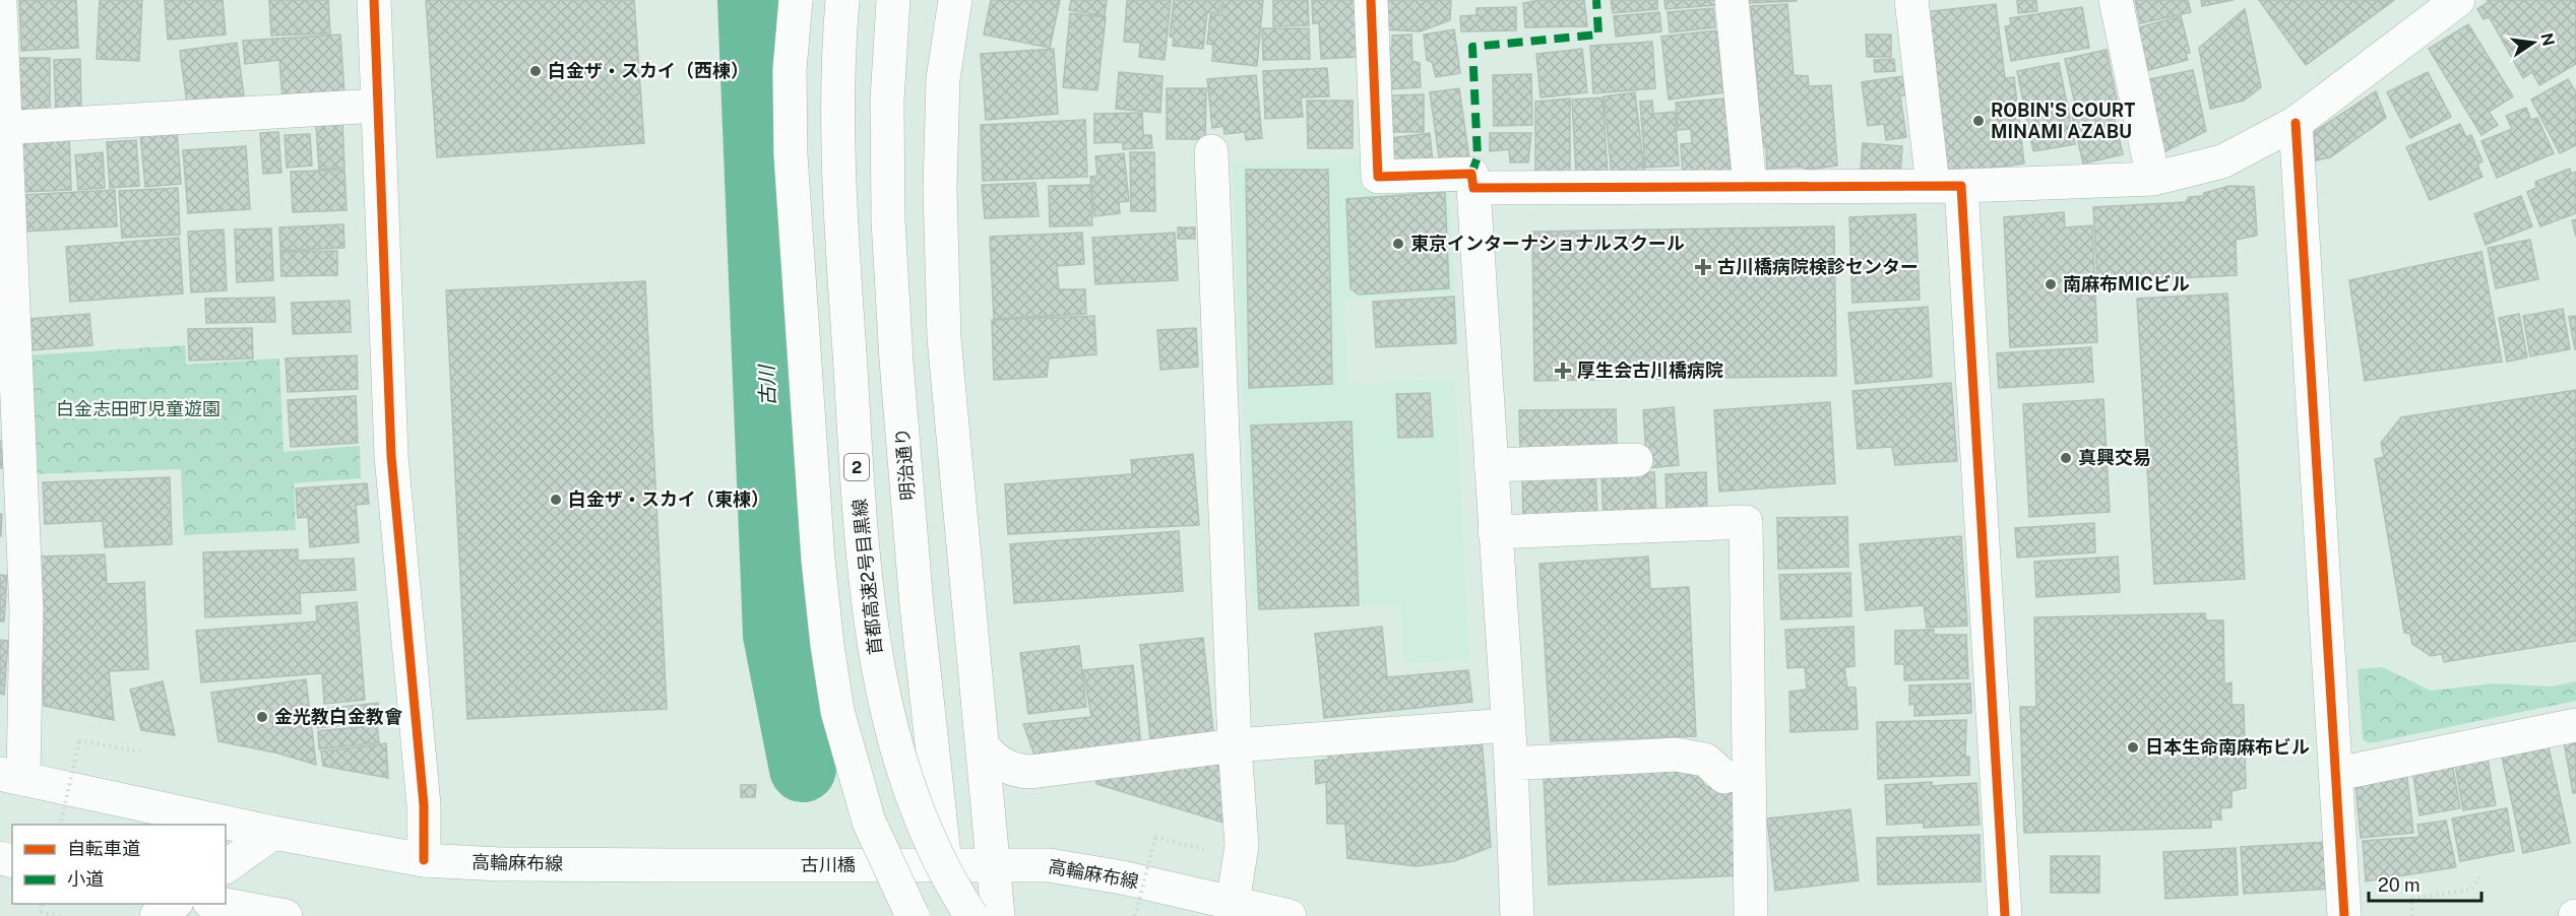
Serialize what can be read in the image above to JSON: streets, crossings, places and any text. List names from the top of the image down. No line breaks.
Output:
{"streets":{"main road":["明治通り","2","首都高速2号目黒線","高輪麻布線","古川橋"]},"crossings":[["明治通り","高輪麻布線"],["高輪麻布線","古川橋"]],"water":["古川"],"parks":["白金志田町児童遊園"],"places":{"other":["白金ザ・スカイ（西棟）","ROBIN'S COURT MINAMI AZABU","東京インターナショナルスクール","南麻布MICビル","真興交易","白金ザ・スカイ（東棟）","金光教白金教會","日本生命南麻布ビル"],"health":["古川橋病院検診センター","厚生会古川橋病院"]},"legend":["自転車道","小道"],"scale_bar":"20 m","north":"right"}
